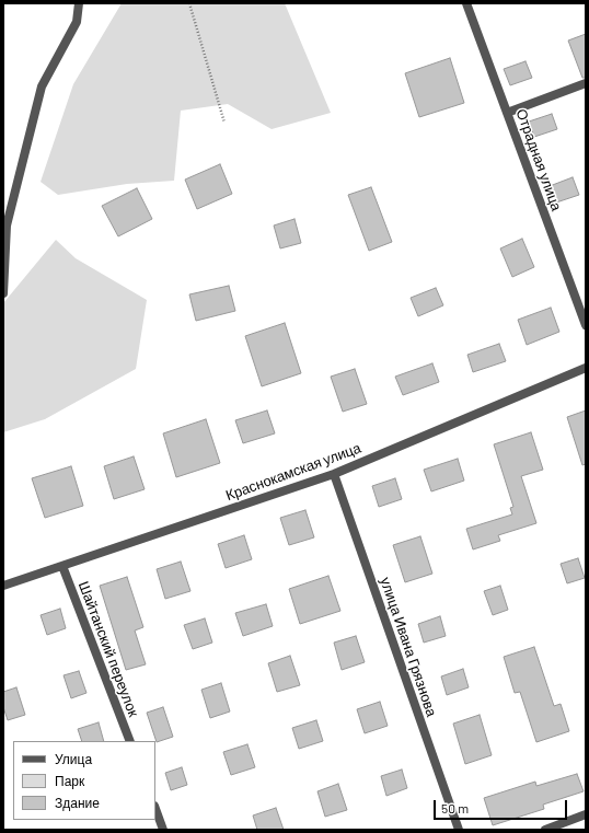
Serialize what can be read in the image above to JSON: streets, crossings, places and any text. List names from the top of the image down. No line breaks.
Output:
{"streets":{"street":["Отрадная улица","Краснокамская улица","улица Ивана Грязнова","Шайтанский переулок"]},"crossings":[["Краснокамская улица","улица Ивана Грязнова"],["Краснокамская улица","Шайтанский переулок"]],"legend":["Улица","Парк","Здание"],"scale_bar":"50 m"}
